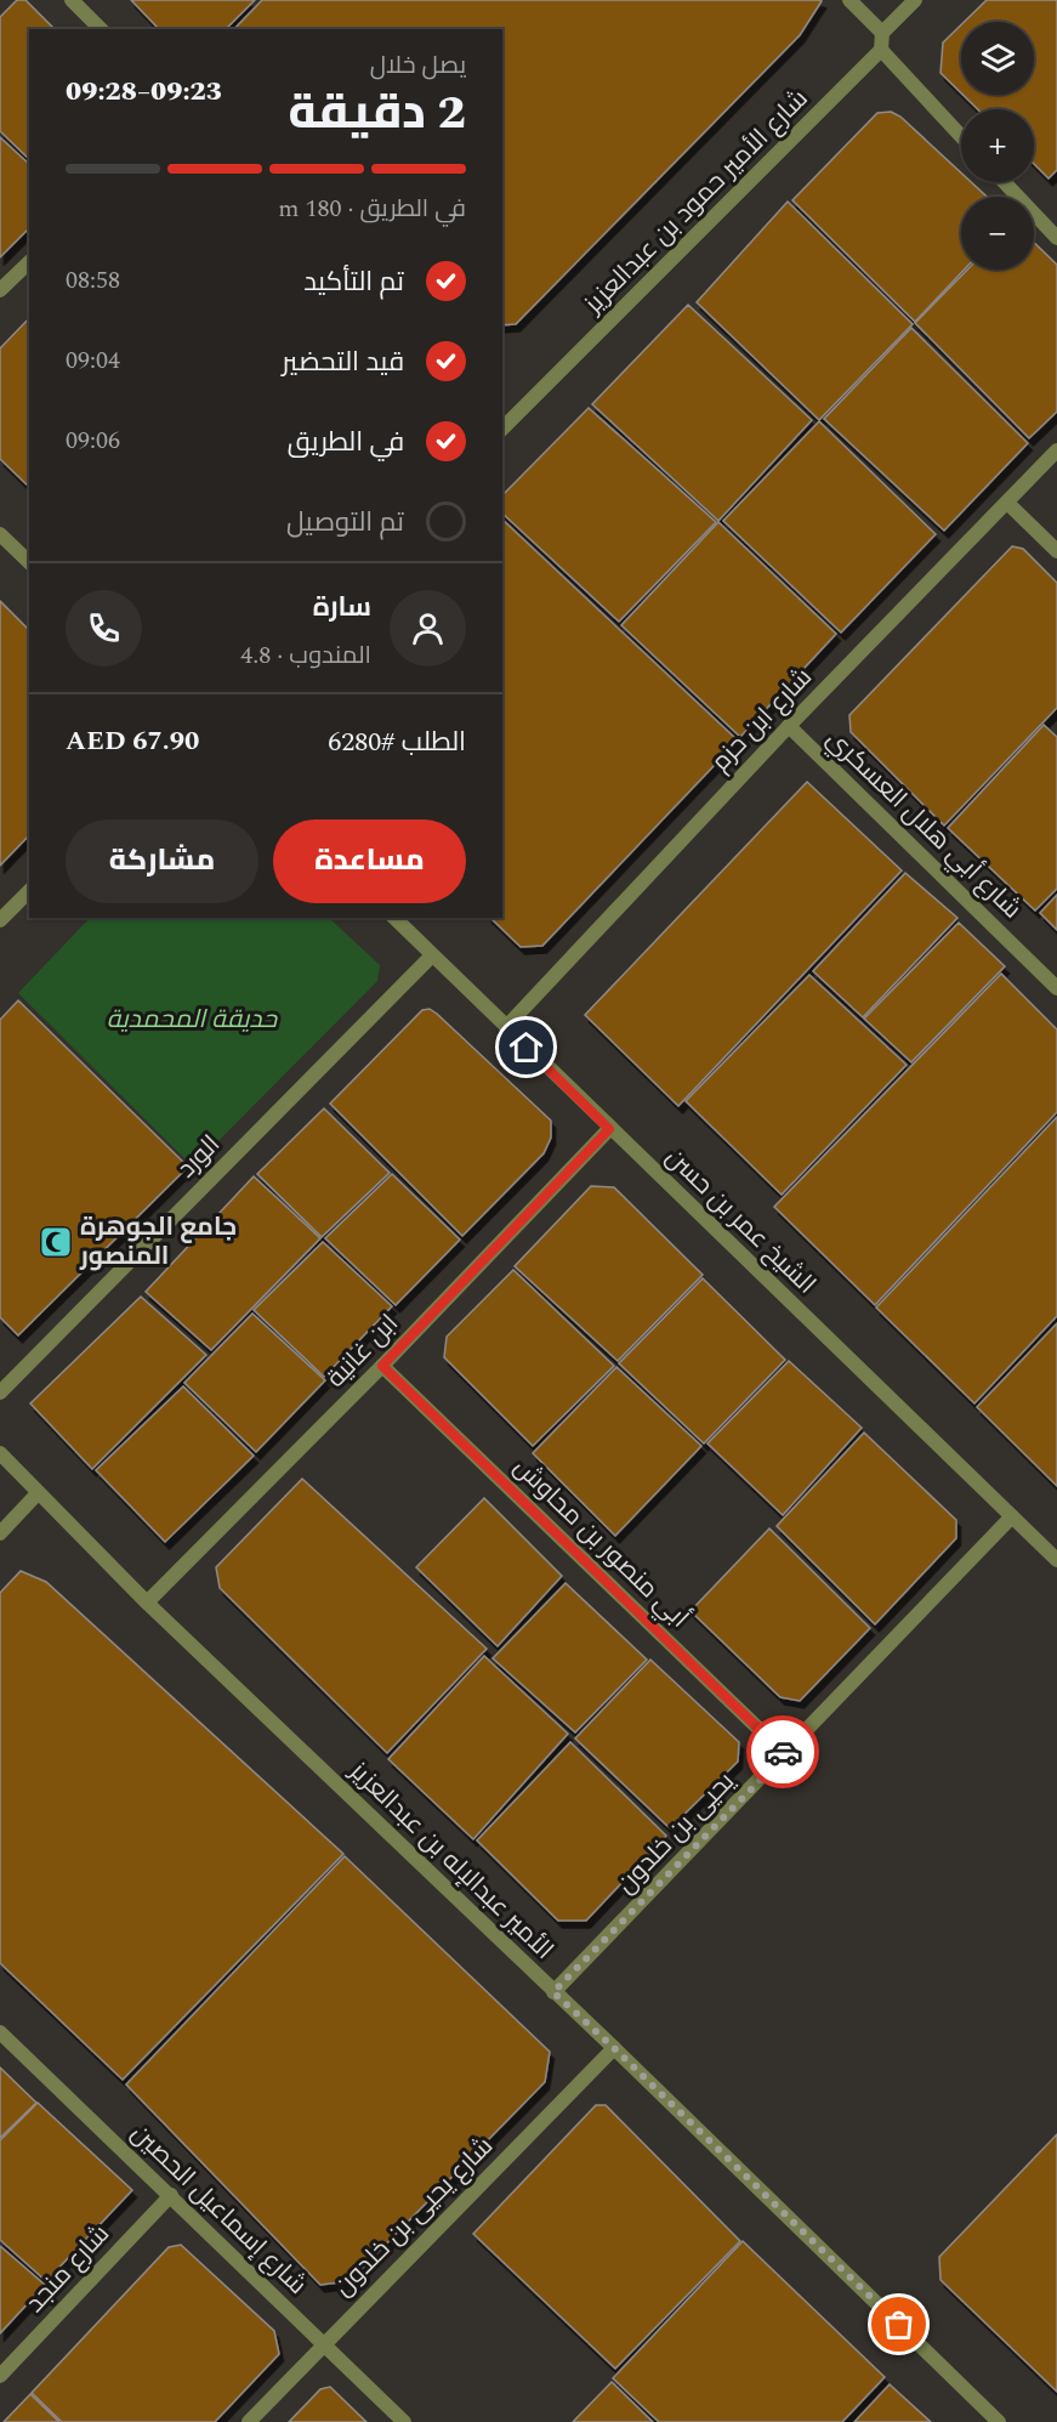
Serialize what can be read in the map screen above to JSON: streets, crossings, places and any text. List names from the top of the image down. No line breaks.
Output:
{"streets":{"street":["شارع الأمير حمود بن عبدالعزيز","شارع ابن حزم","شارع أبي هلال العسكري","الورد","الشيخ عمر بن حسن","ابن غانية","أبي منصور بن محاوش","يحيى بن خلدون","الأمير عبدالإله بن عبدالعزيز","شارع إسماعيل الحصين","شارع يحيى بن خلدون","شارع منجد"]},"crossings":[["شارع ابن حزم","شارع أبي هلال العسكري"],["شارع ابن حزم","الشيخ عمر بن حسن"],["الورد","الشيخ عمر بن حسن"],["الشيخ عمر بن حسن","ابن غانية"],["الشيخ عمر بن حسن","يحيى بن خلدون"],["ابن غانية","أبي منصور بن محاوش"],["ابن غانية","الأمير عبدالإله بن عبدالعزيز"],["أبي منصور بن محاوش","يحيى بن خلدون"],["يحيى بن خلدون","الأمير عبدالإله بن عبدالعزيز"],["الأمير عبدالإله بن عبدالعزيز","شارع يحيى بن خلدون"],["شارع إسماعيل الحصين","شارع يحيى بن خلدون"],["شارع إسماعيل الحصين","شارع منجد"]],"parks":["حديقة المحمدية"],"places":{"mosque":["جامع الجوهرة المنصور"]},"page":{"map_buttons":["+","−"],"heading":["2 دقيقة","يصل خلال","09:23–09:28"],"panel":["سارة","المندوب · 4.8","الطلب #6280","AED 67.90"],"bar":"في الطريق · 180 m","list":[["تم التأكيد","08:58"],["قيد التحضير","09:04"],["في الطريق","09:06"],"تم التوصيل"],"buttons":["مساعدة","مشاركة"]}}
